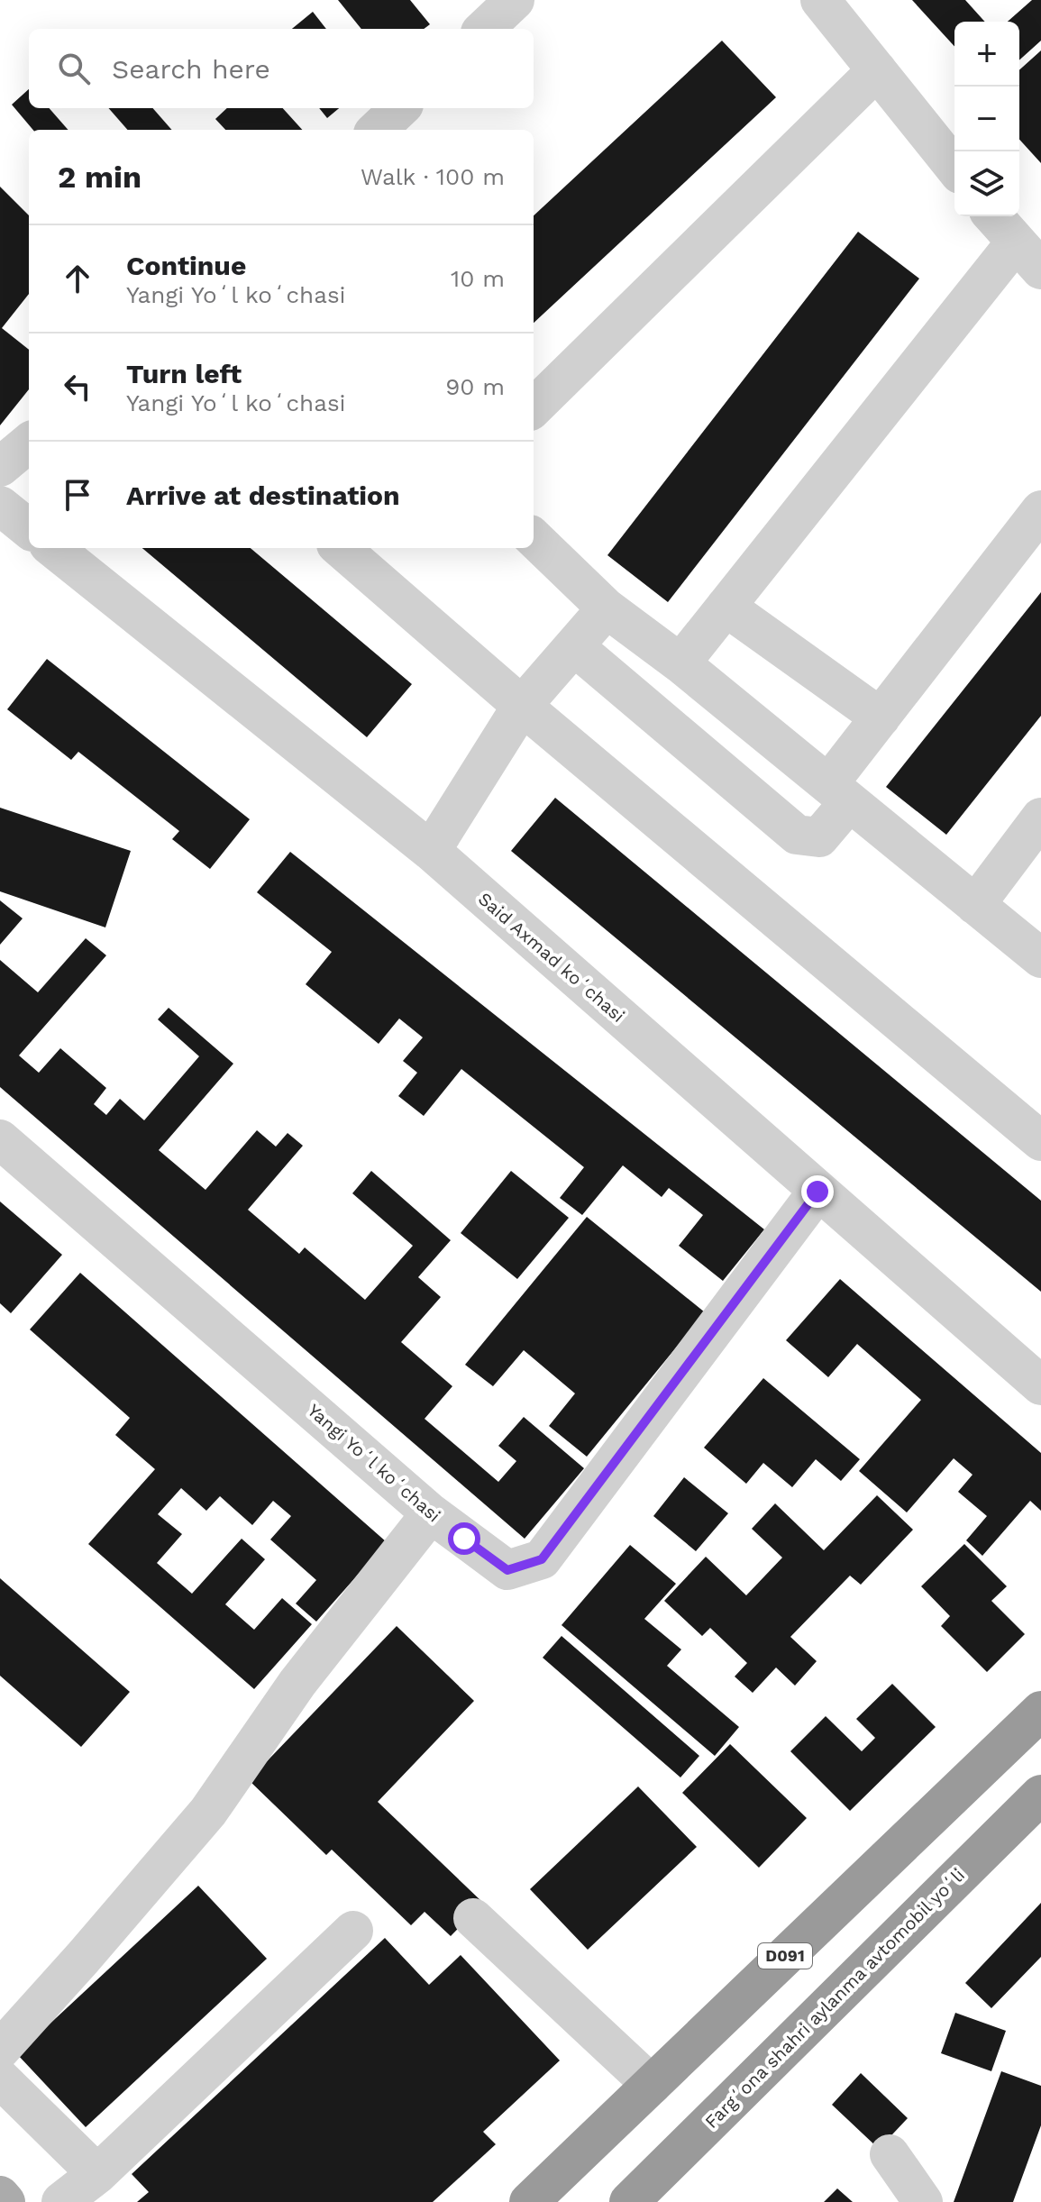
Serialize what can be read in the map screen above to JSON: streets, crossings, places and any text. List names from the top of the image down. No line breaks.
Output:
{"streets":{"highway":["D091","Fargʻona shahri aylanma avtomobil yoʻli"],"street":["Said Axmad koʻchasi","Yangi Yoʻl koʻchasi"]},"crossings":[["Said Axmad koʻchasi","Yangi Yoʻl koʻchasi"]],"page":{"map_buttons":["+","−"],"search":"Search here","heading":["2 min","Walk · 100 m"],"list":[["Continue","Yangi Yoʻl koʻchasi","10 m"],["Turn left","Yangi Yoʻl koʻchasi","90 m"],"Arrive at destination"]}}
